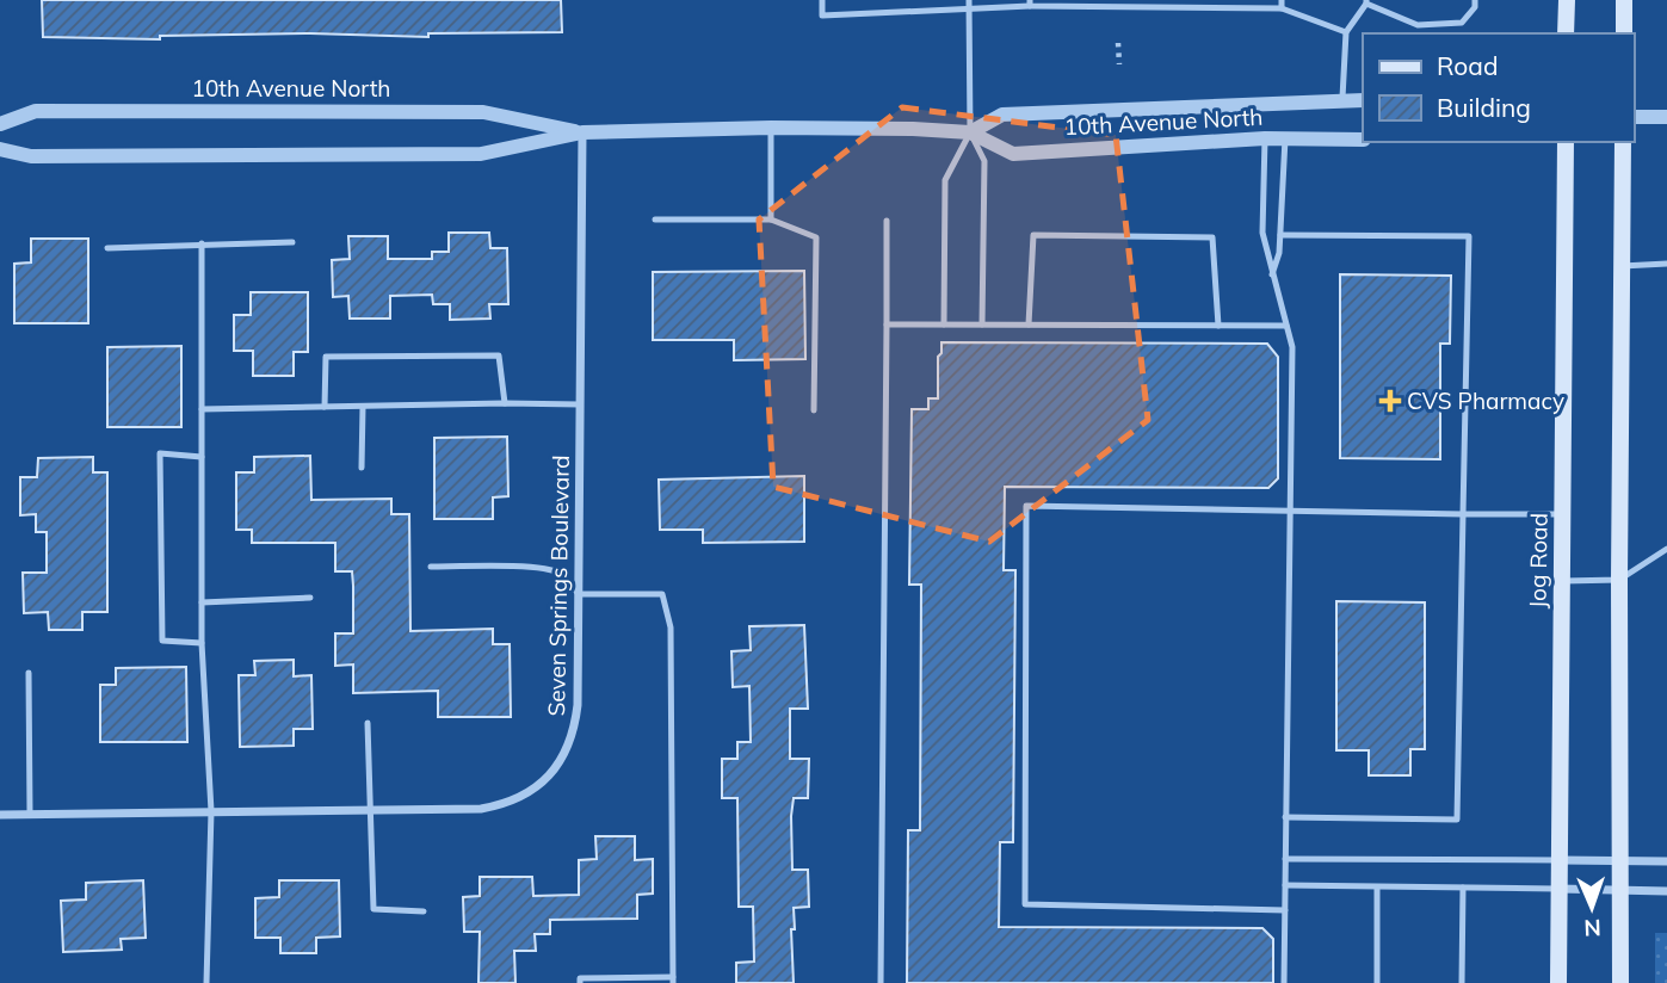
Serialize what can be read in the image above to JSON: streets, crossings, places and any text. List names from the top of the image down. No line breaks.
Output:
{"streets":{"main road":["Jog Road"],"street":["10th Avenue North","Seven Springs Boulevard"]},"crossings":[["10th Avenue North","Seven Springs Boulevard"]],"places":{"health":["CVS Pharmacy"]},"legend":["Road","Building"],"north":"bottom"}
